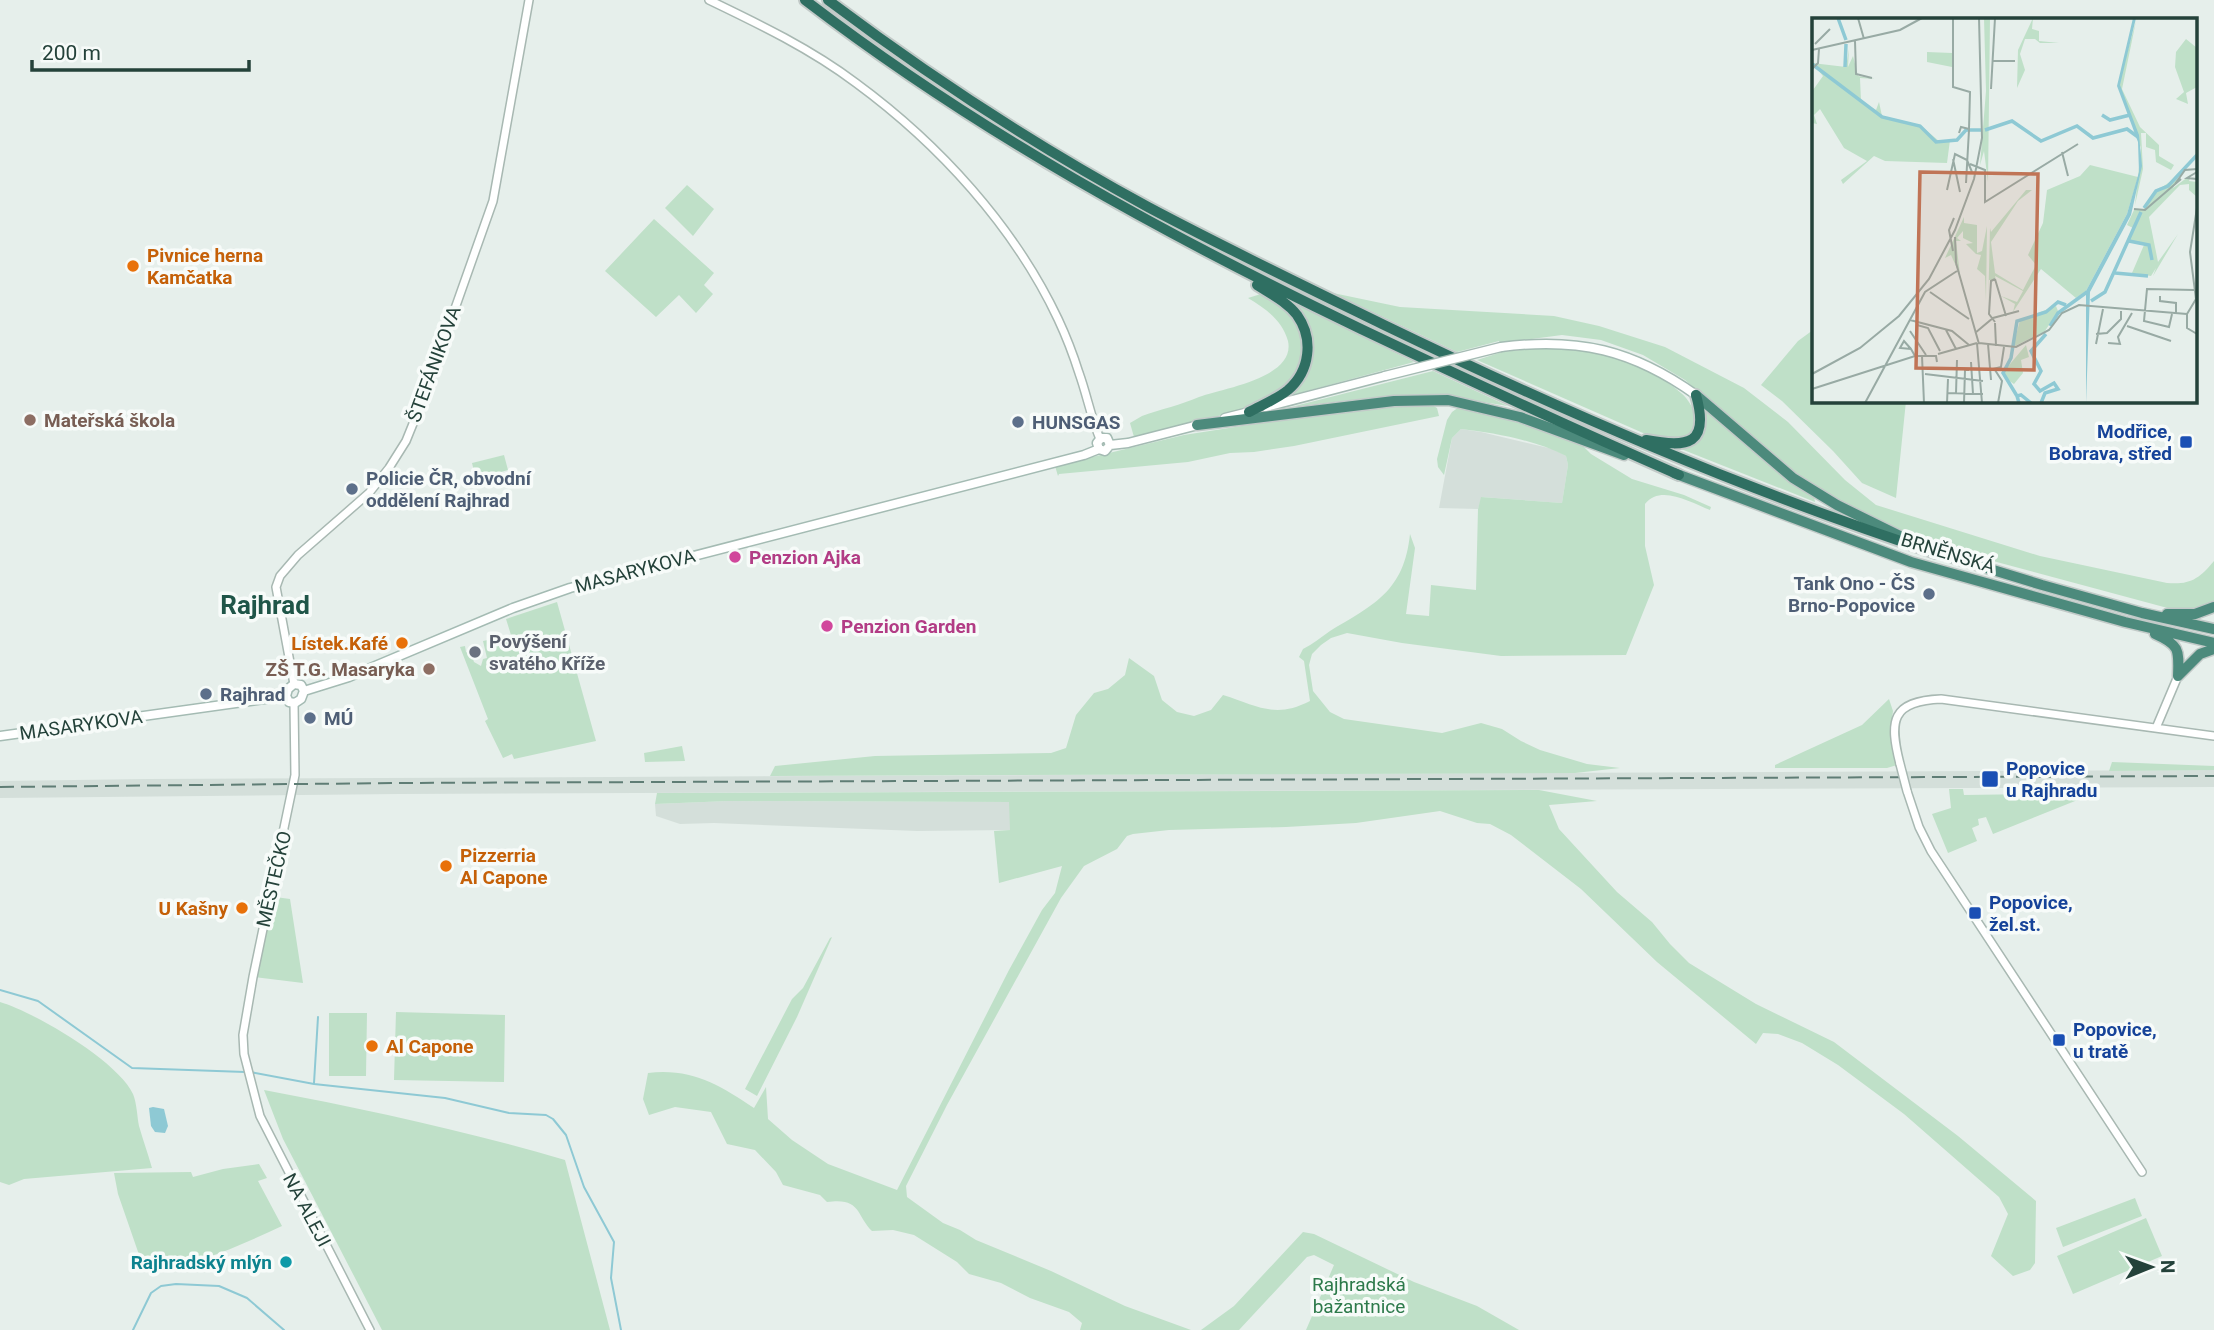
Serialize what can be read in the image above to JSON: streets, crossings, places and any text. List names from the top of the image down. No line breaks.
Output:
{"streets":{"highway":["BRNĚNSKÁ"],"main road":["MASARYKOVA"],"street":["ŠTEFÁNIKOVA","MĚSTEČKO","NA ALEJI"]},"crossings":[["ŠTEFÁNIKOVA","MASARYKOVA"],["ŠTEFÁNIKOVA","MĚSTEČKO"],["BRNĚNSKÁ","MASARYKOVA"],["MASARYKOVA","MĚSTEČKO"],["MĚSTEČKO","NA ALEJI"]],"districts":["Rajhrad"],"parks":["Rajhradská bažantnice"],"places":{"other":["Pivnice herna Kamčatka","Mateřská škola","HUNSGAS","Policie ČR, obvodní oddělení Rajhrad","Penzion Ajka","Tank Ono - ČS Brno-Popovice","Penzion Garden","Lístek.Kafé","Povýšení svatého Kříže","ZŠ T.G. Masaryka","Rajhrad","MÚ","Pizzerria Al Capone","U Kašny","Al Capone","Rajhradský mlýn"],"transit":["Modřice, Bobrava, střed","Popovice u Rajhradu","Popovice, žel.st.","Popovice, u tratě"]},"scale_bar":"200 m","north":"right"}
